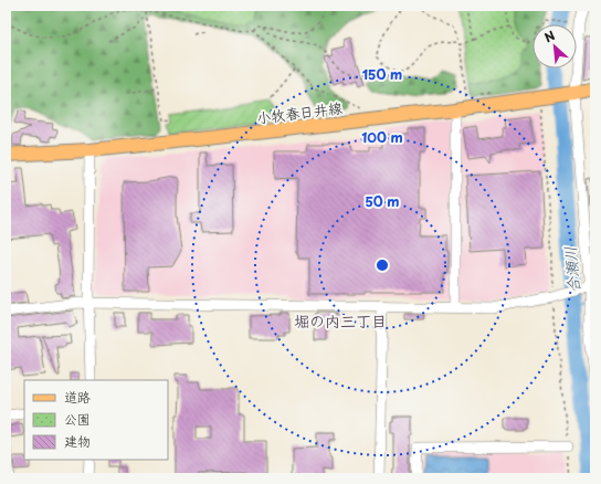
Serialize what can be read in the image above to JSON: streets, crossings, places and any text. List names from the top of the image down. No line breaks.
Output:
{"streets":{"main road":["小牧春日井線"]},"districts":["堀の内三丁目"],"water":["合瀬川"],"legend":["道路","公園","建物"],"north":"top left","rings":["150 m","100 m","50 m"]}
